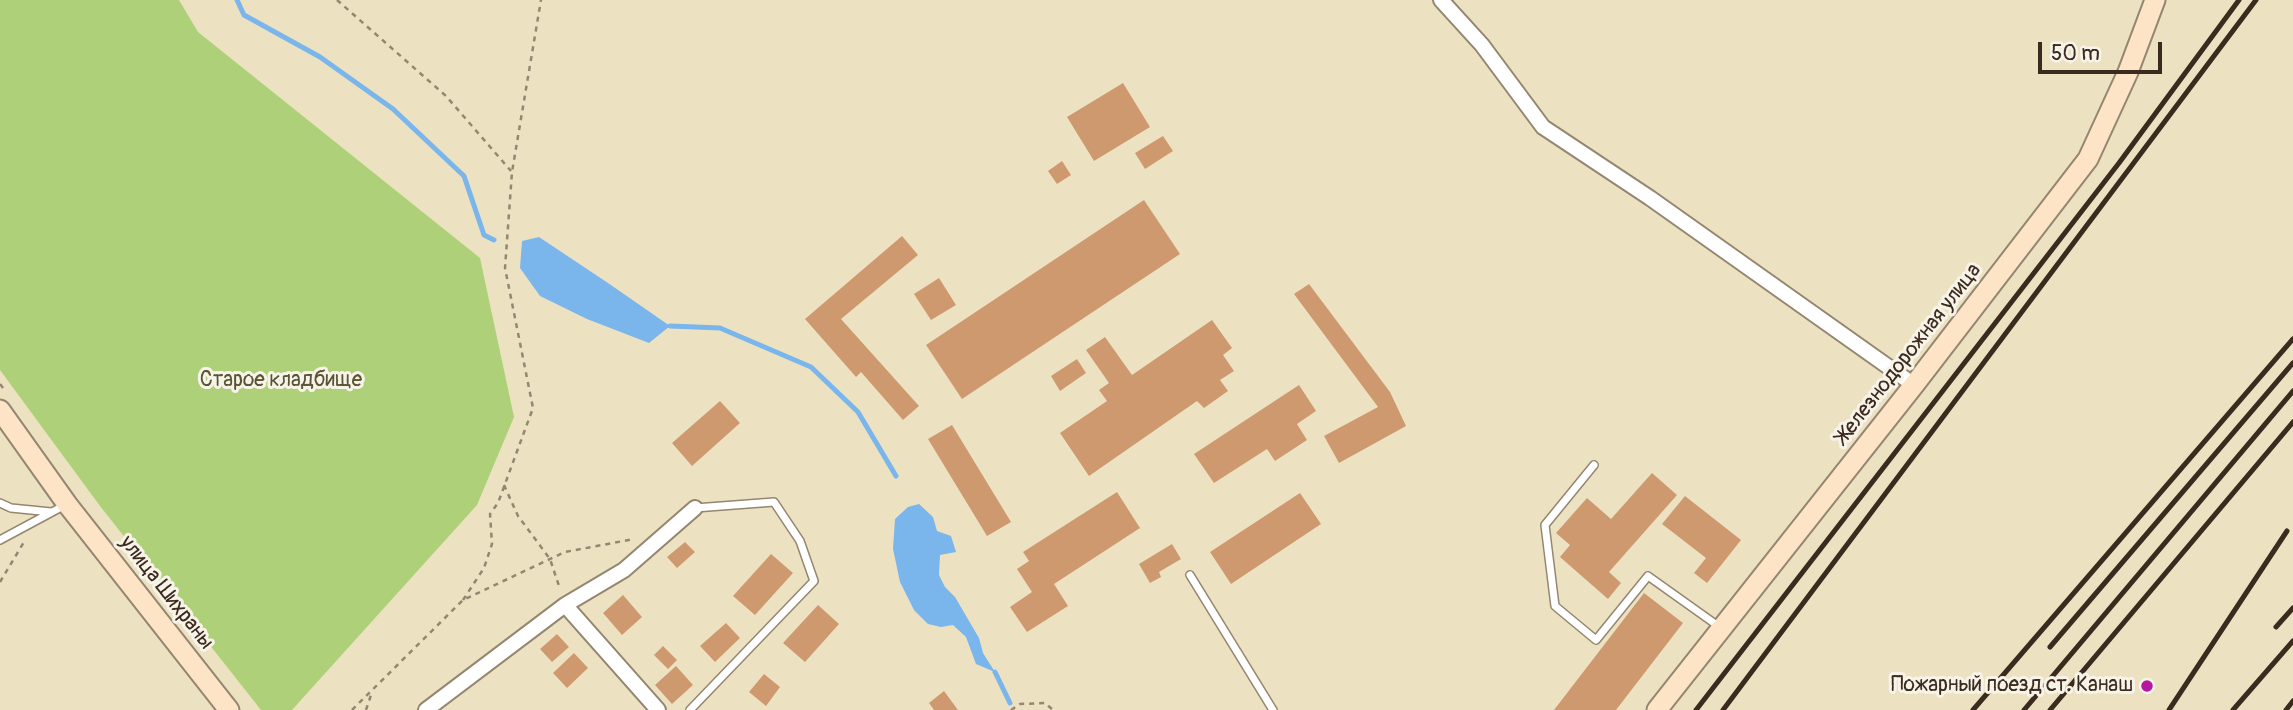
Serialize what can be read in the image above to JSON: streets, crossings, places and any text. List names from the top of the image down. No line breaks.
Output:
{"streets":{"street":["Железнодорожная улица","улица Шихраны"]},"parks":["Старое кладбище"],"places":["Пожарный поезд ст. Канаш"],"scale_bar":"50 m"}
